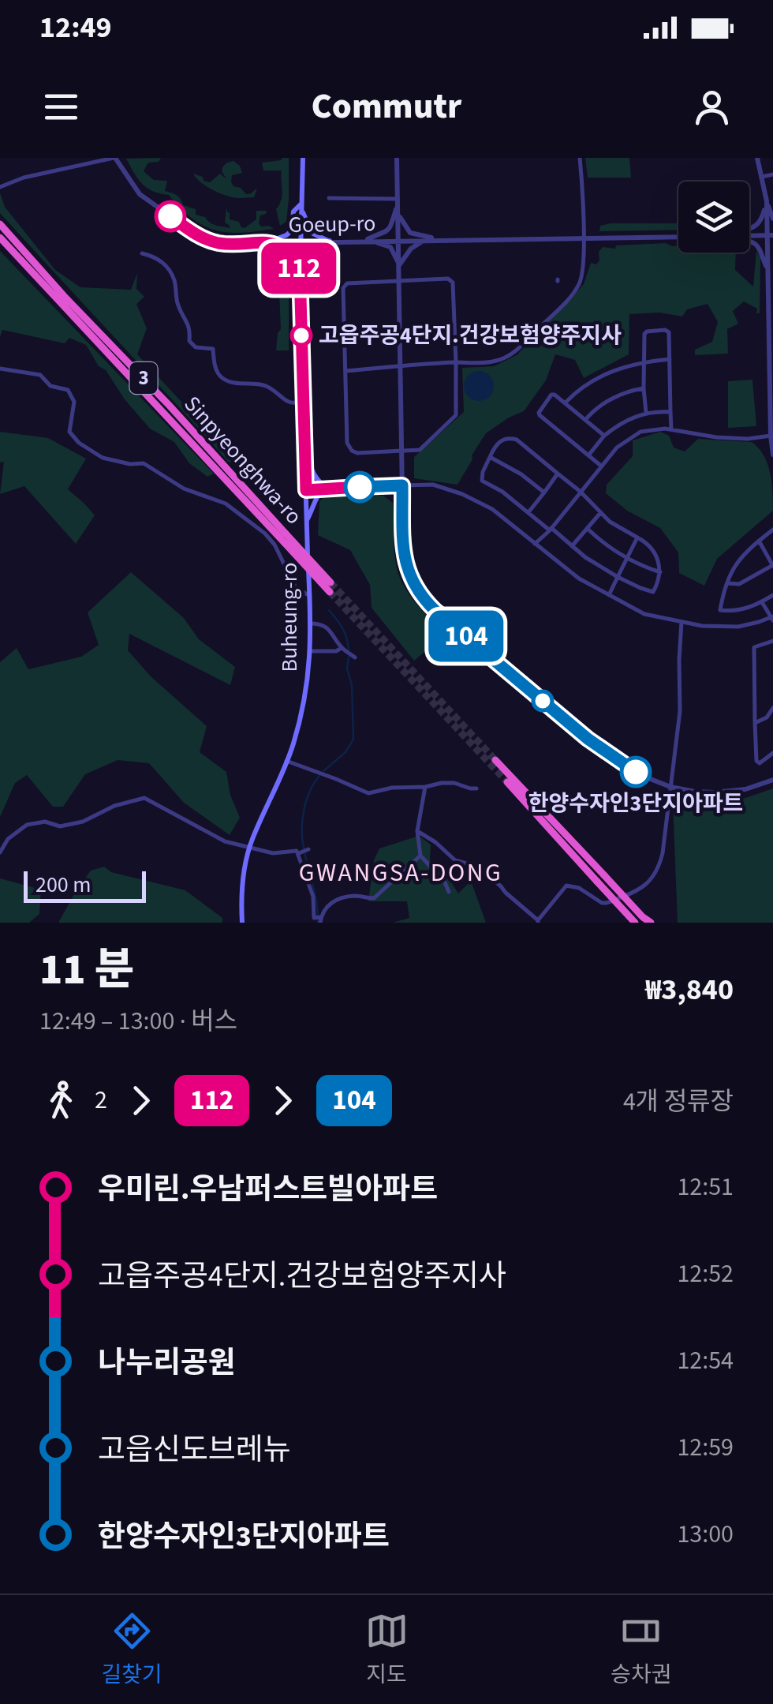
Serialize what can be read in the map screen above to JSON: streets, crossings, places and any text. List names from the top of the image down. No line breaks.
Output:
{"streets":{"highway":["3","Sinpyeonghwa-ro"],"main road":["Buheung-ro"],"street":["Goeup-ro"]},"crossings":[["Goeup-ro","Buheung-ro"]],"districts":["GWANGSA-DONG"],"places":["고읍주공4단지.건강보험양주지사","한양수자인3단지아파트"],"lines":["bus line 112","bus line 104"],"scale_bar":"200 m","page":{"status":"12:49","header":"Commutr","on_map":["112","104"],"scale":"200 m","heading":["11 분","12:49 – 13:00 · 버스","₩3,840"],"legs":["2","112","104","4개 정류장"],"list":[{"name":"우미린.우남퍼스트빌아파트","value":"12:51"},{"name":"고읍주공4단지.건강보험양주지사","value":"12:52"},{"name":"나누리공원","value":"12:54"},{"name":"고읍신도브레뉴","value":"12:59"},{"name":"한양수자인3단지아파트","value":"13:00"}],"tabs":["길찾기","지도","승차권"]}}
